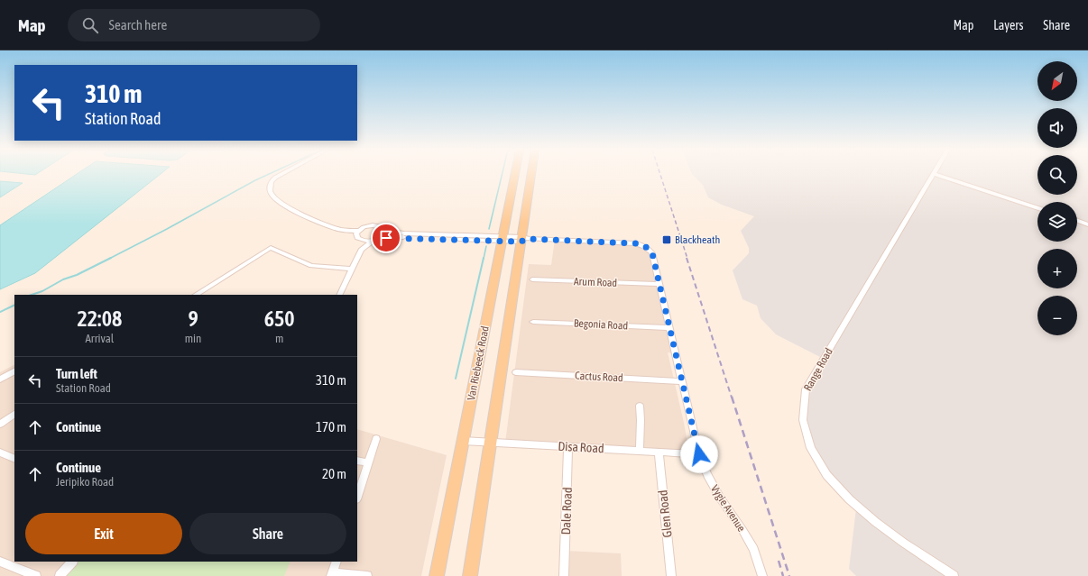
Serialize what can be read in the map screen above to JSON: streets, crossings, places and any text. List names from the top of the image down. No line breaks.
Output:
{"streets":{"main road":["Van Riebeeck Road"],"street":["Arum Road","Begonia Road","Range Road","Cactus Road","Disa Road","Vygie Avenue","Dale Road","Glen Road"]},"crossings":[["Arum Road","Vygie Avenue"],["Begonia Road","Vygie Avenue"],["Van Riebeeck Road","Disa Road"],["Van Riebeeck Road","Vygie Avenue"],["Cactus Road","Vygie Avenue"],["Disa Road","Vygie Avenue"],["Disa Road","Dale Road"],["Disa Road","Glen Road"]],"places":{"transit":["Blackheath"]},"north":"bottom left","page":{"header":"Map","search":"Search here","nav":["Map","Layers","Share"],"map_buttons":["+","−"],"turn":["310 m","Station Road"],"eta":["22:08","Arrival","9","min","650","m"],"list":[{"name":"Turn left","note":"Station Road","value":"310 m"},{"name":"Continue","value":"170 m"},{"name":"Continue","note":"Jeripiko Road","value":"20 m"}],"buttons":["Exit","Share"]}}
